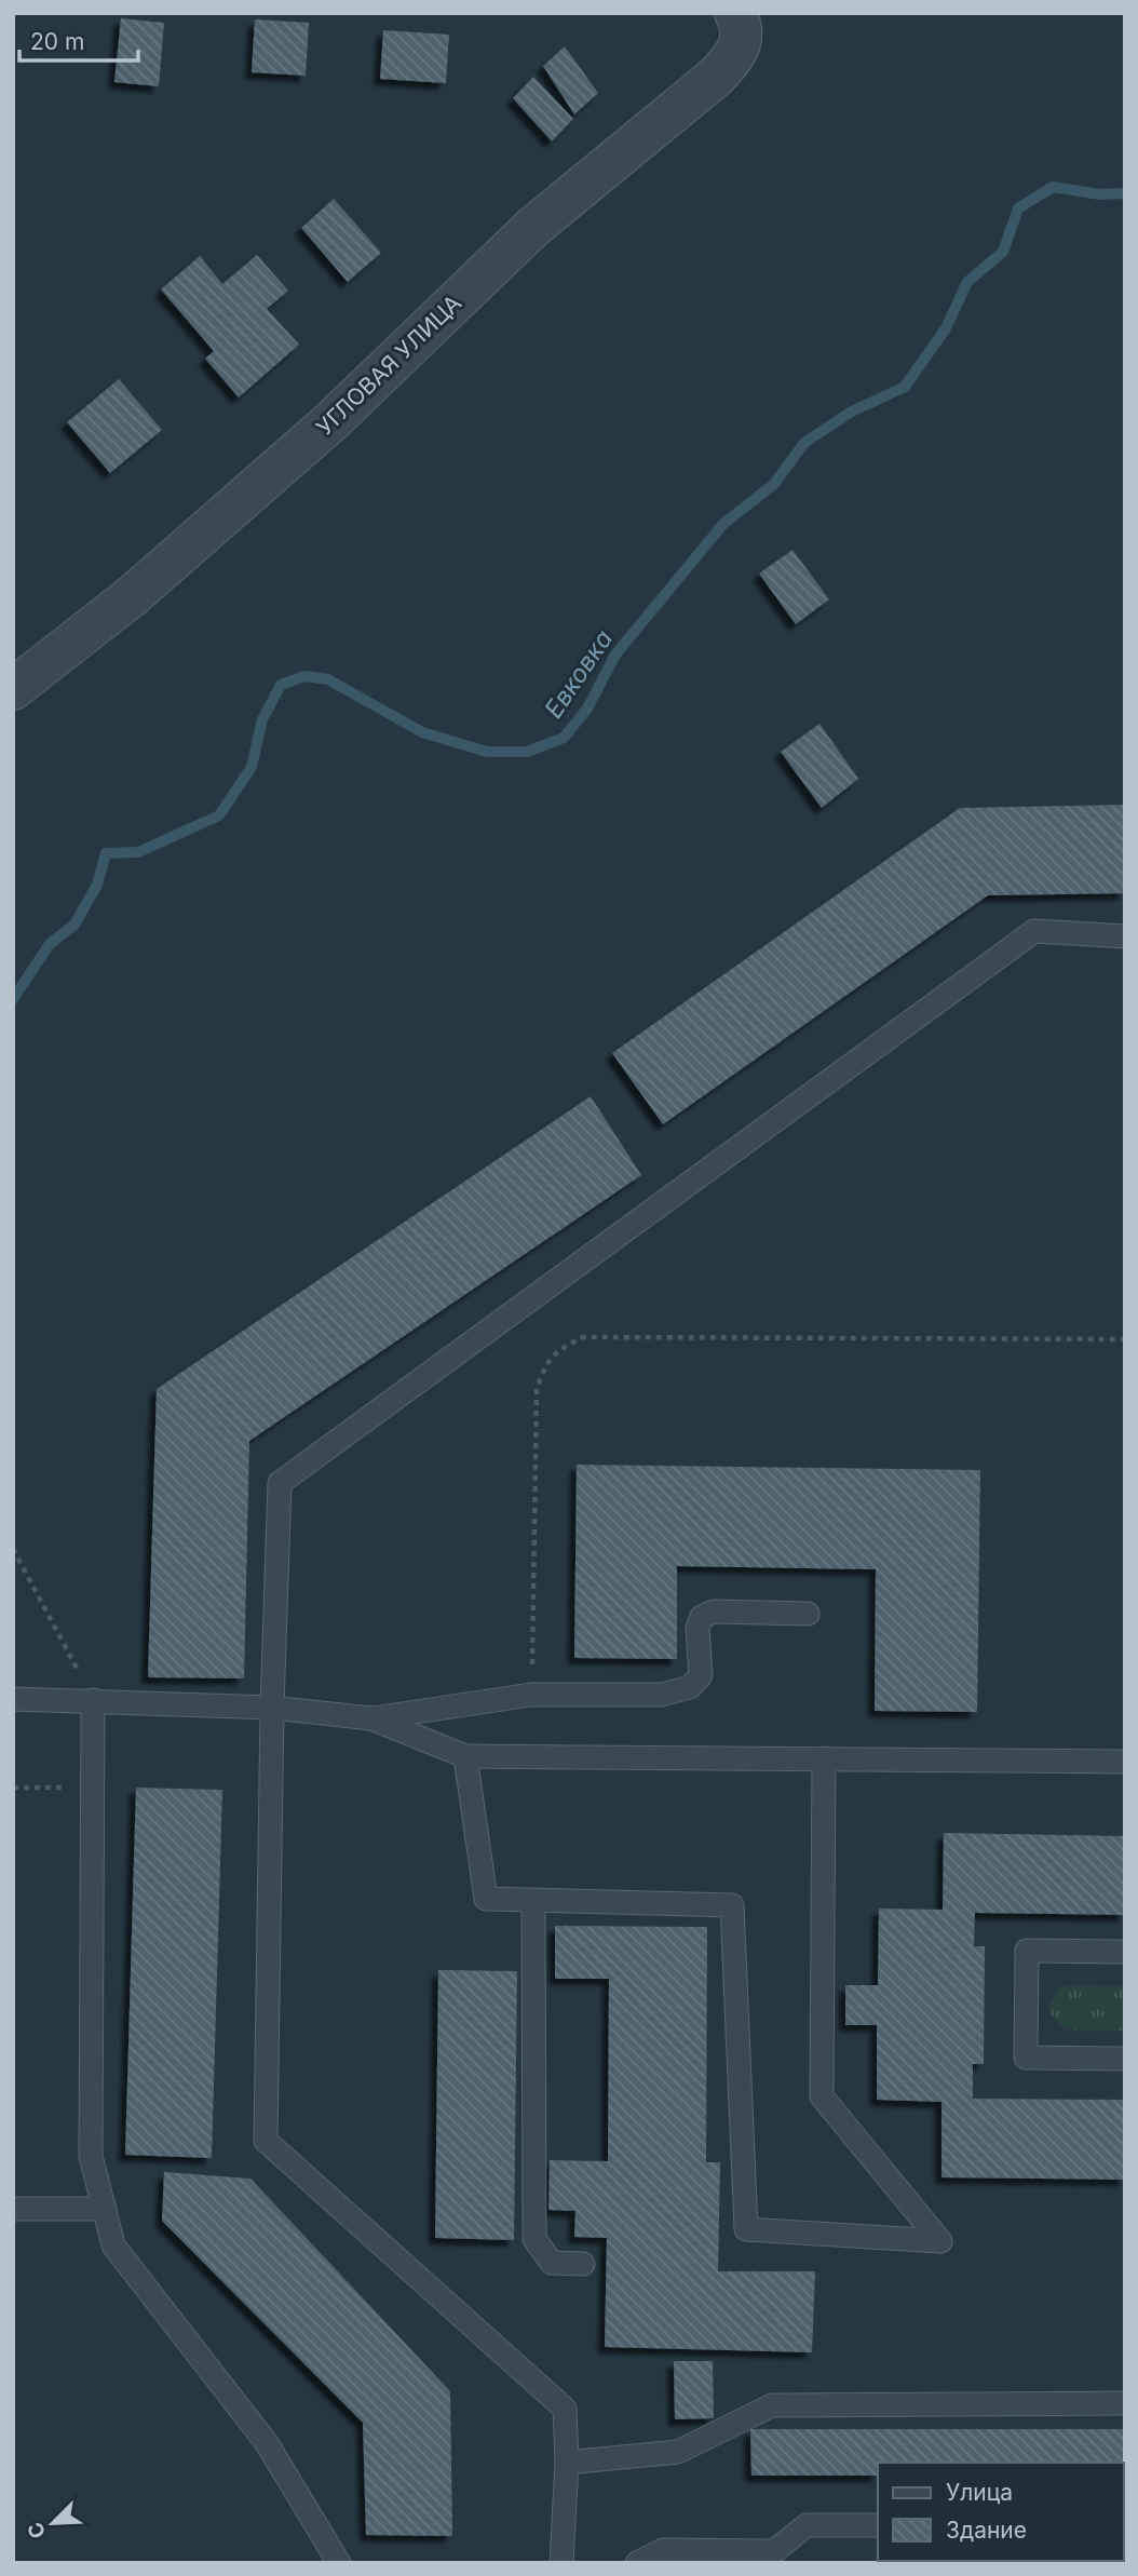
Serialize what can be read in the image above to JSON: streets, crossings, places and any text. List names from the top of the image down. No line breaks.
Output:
{"streets":{"street":["УГЛОВАЯ УЛИЦА"]},"water":["Евковка"],"legend":["Улица","Здание"],"scale_bar":"20 m","north":"bottom left"}
